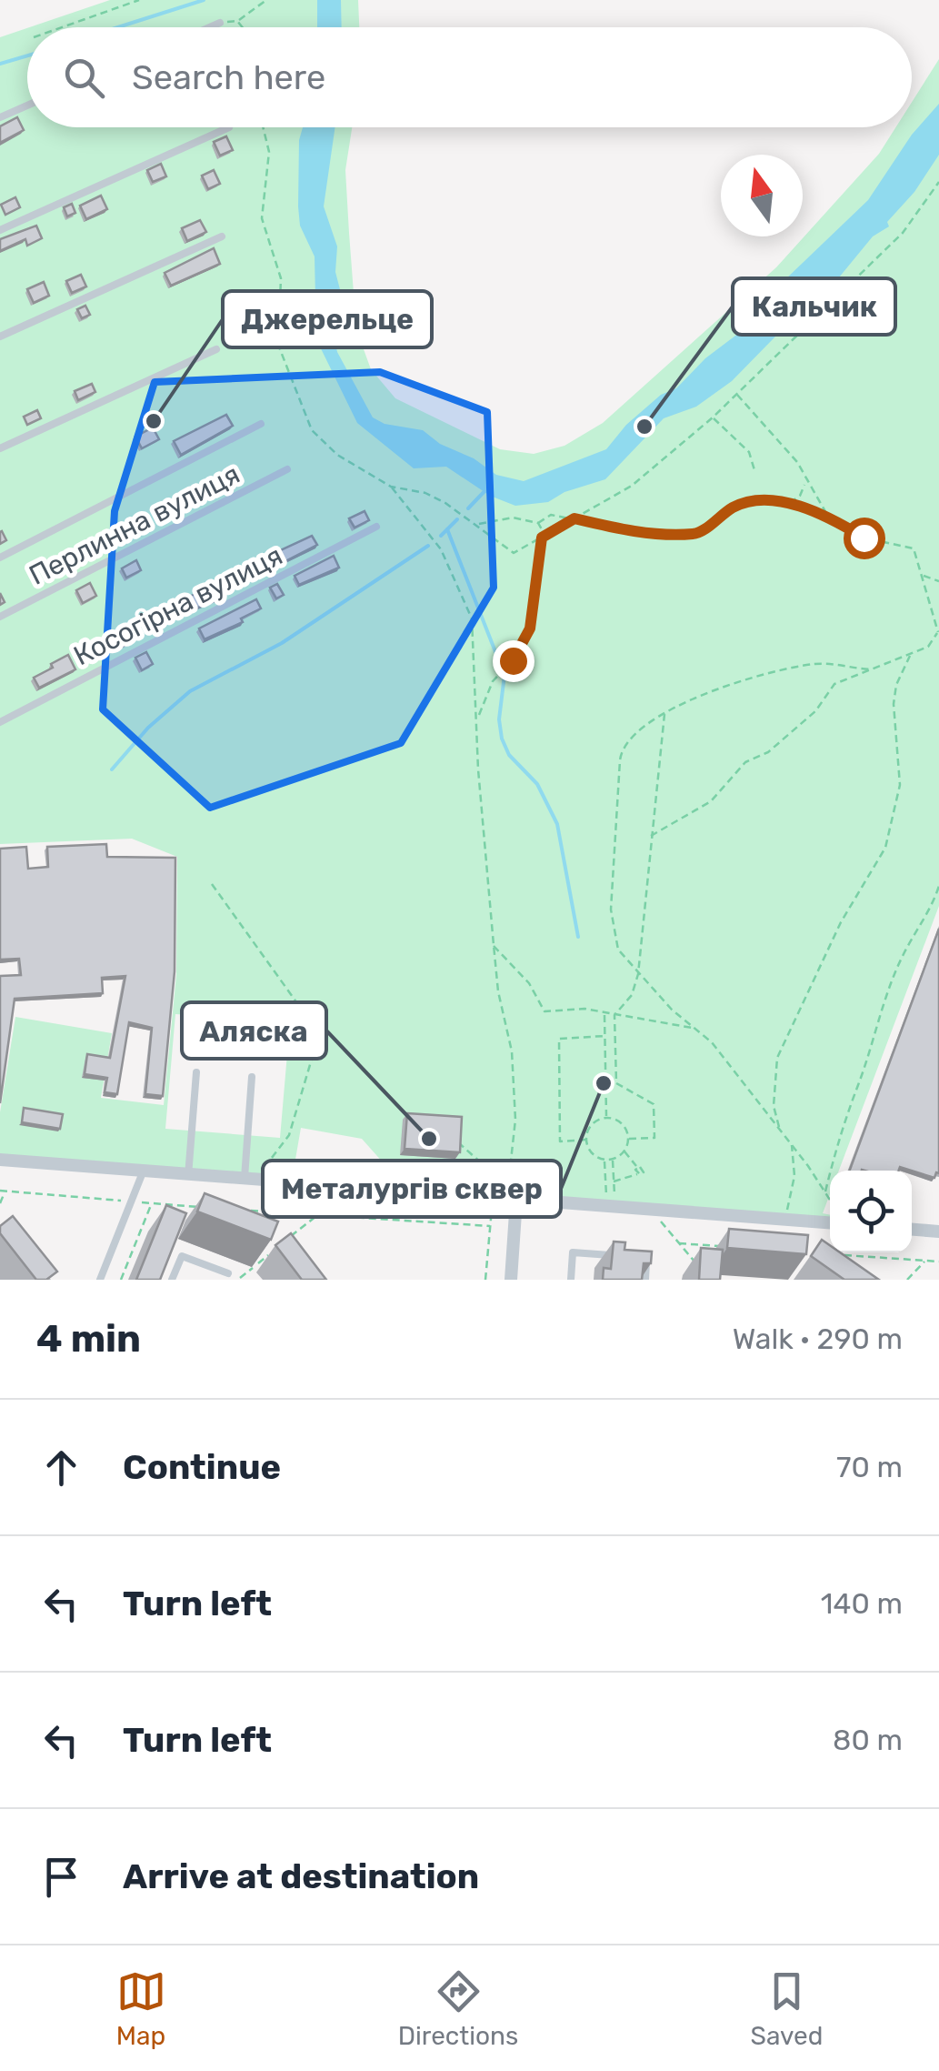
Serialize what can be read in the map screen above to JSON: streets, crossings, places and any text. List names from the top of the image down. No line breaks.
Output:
{"streets":{"lane":["Перлинна вулиця","Косогірна вулиця"]},"places":["Джерельце","Кальчик","Металургів сквер","Аляска"],"north":"top","page":{"search":"Search here","heading":["4 min","Walk · 290 m"],"list":[["Continue","70 m"],["Turn left","140 m"],["Turn left","80 m"],"Arrive at destination"],"nav":["Map","Directions","Saved"]}}
